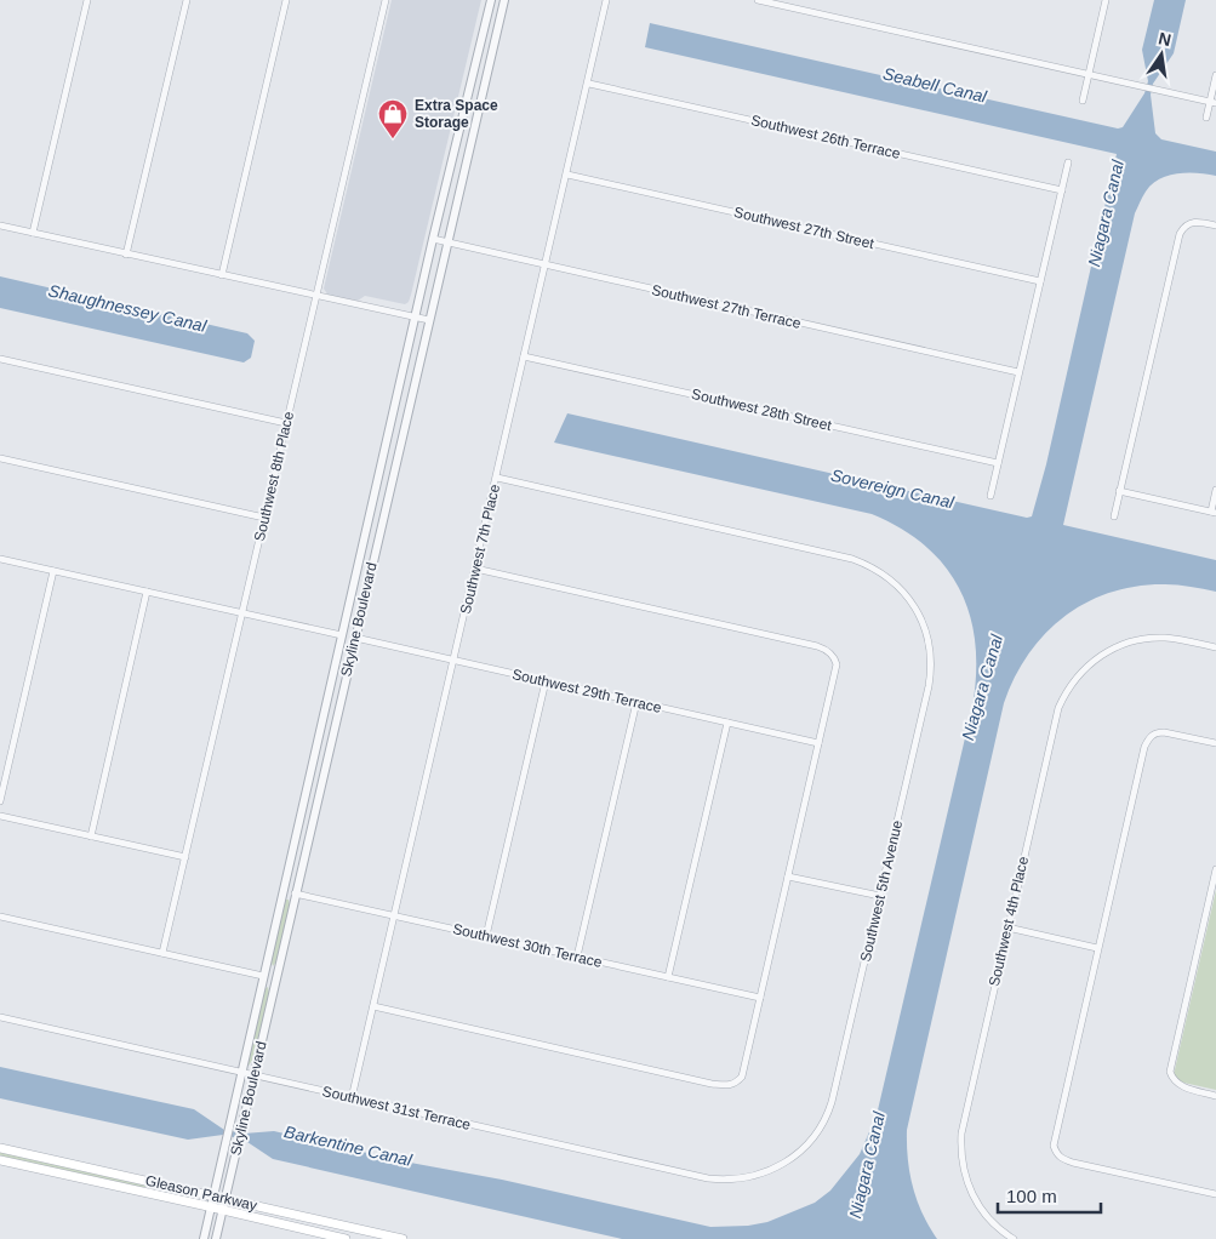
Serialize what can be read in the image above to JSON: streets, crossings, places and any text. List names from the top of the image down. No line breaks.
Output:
{"streets":{"main road":["Gleason Parkway"],"street":["Southwest 26th Terrace","Southwest 27th Street","Southwest 27th Terrace","Southwest 28th Street","Southwest 8th Place","Southwest 7th Place","Skyline Boulevard","Southwest 29th Terrace","Southwest 5th Avenue","Southwest 4th Place","Southwest 30th Terrace","Southwest 31st Terrace"]},"crossings":[["Southwest 26th Terrace","Southwest 7th Place"],["Southwest 27th Street","Southwest 7th Place"],["Southwest 27th Terrace","Southwest 7th Place"],["Southwest 27th Terrace","Skyline Boulevard"],["Southwest 28th Street","Southwest 7th Place"],["Southwest 7th Place","Southwest 29th Terrace"],["Southwest 7th Place","Southwest 5th Avenue"],["Southwest 7th Place","Southwest 30th Terrace"],["Southwest 7th Place","Southwest 31st Terrace"],["Skyline Boulevard","Southwest 29th Terrace"],["Skyline Boulevard","Southwest 30th Terrace"],["Skyline Boulevard","Southwest 31st Terrace"],["Skyline Boulevard","Gleason Parkway"],["Southwest 5th Avenue","Southwest 31st Terrace"]],"water":["Seabell Canal","Niagara Canal","Shaughnessey Canal","Sovereign Canal","Barkentine Canal"],"places":{"shop":["Extra Space Storage"]},"scale_bar":"100 m","north":"top"}
